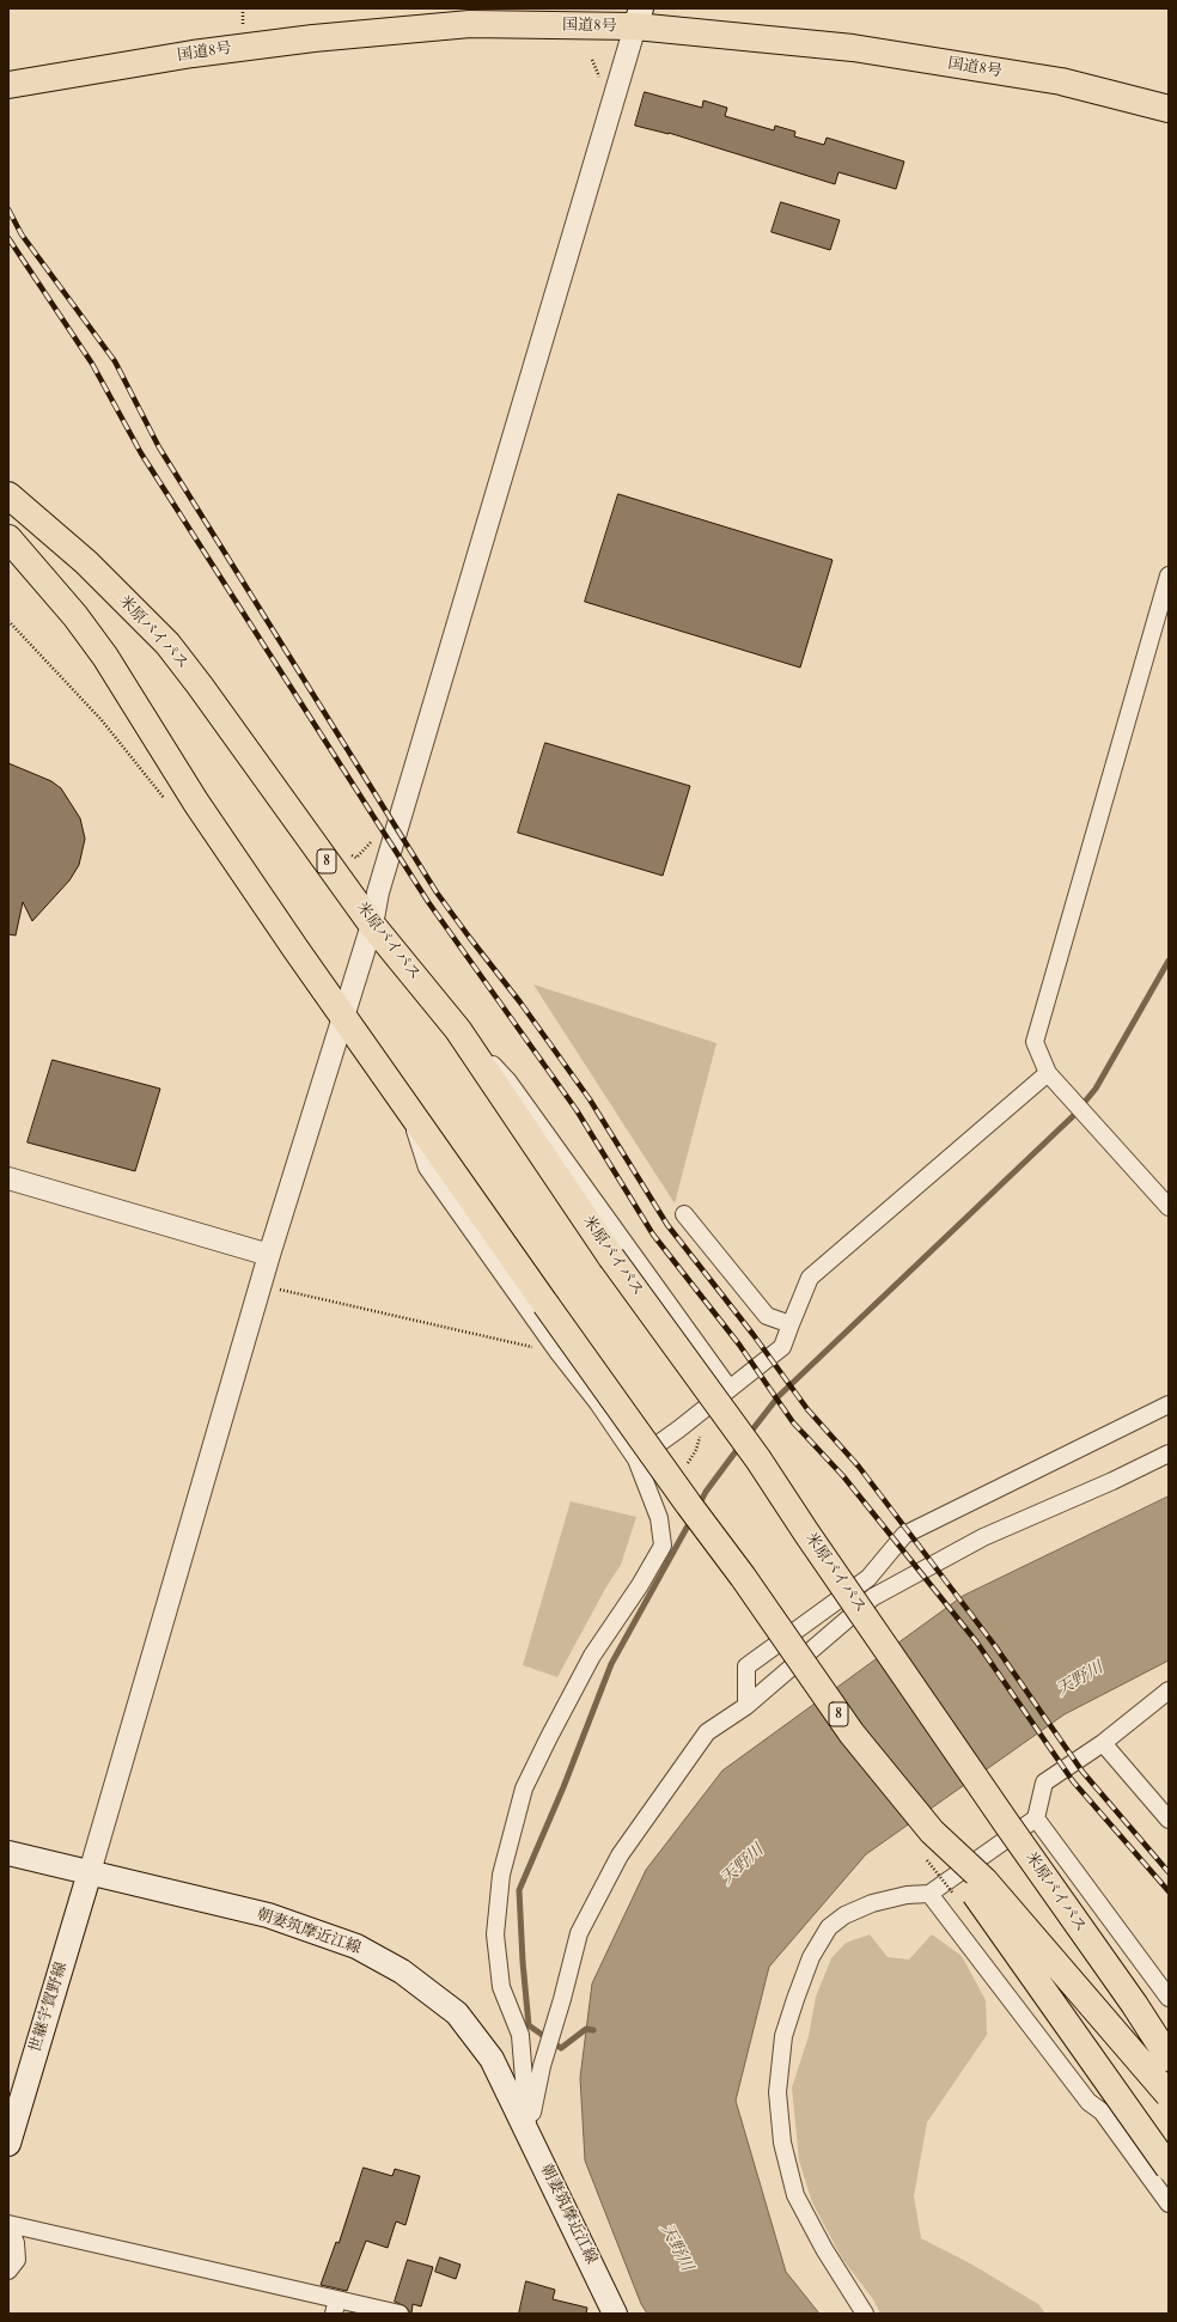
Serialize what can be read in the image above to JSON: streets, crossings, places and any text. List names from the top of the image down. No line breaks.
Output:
{"streets":{"highway":["国道8号","米原バイパス","8"],"main road":["朝妻筑摩近江線","世継宇賀野線"]},"crossings":[["朝妻筑摩近江線","世継宇賀野線"]],"water":["天野川"]}
